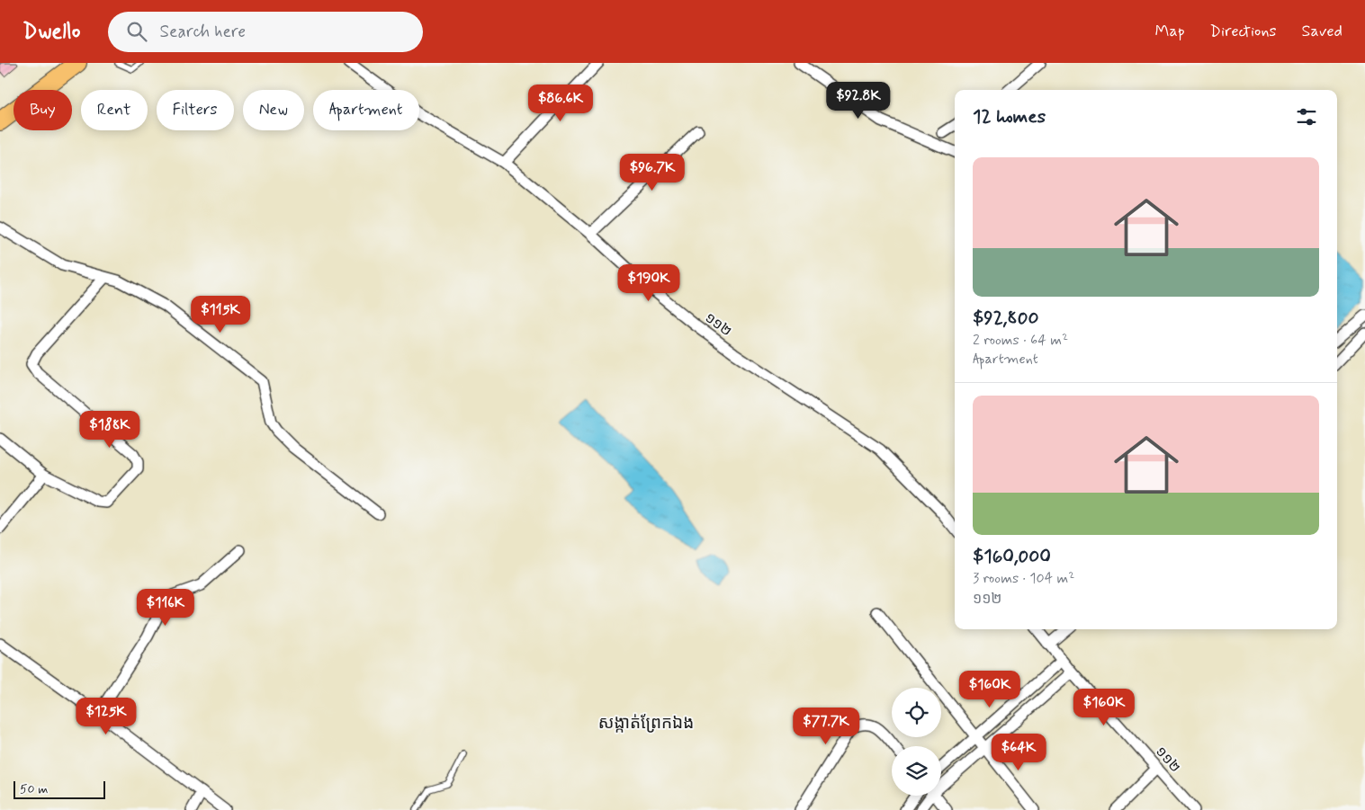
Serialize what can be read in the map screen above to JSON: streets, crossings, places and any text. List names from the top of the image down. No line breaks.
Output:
{"streets":{"street":["១១២"]},"districts":["សង្កាត់ព្រែកឯង"],"scale_bar":"50 m","page":{"header":"Dwello","search":"Search here","nav":["Map","Directions","Saved"],"price":["$92.8K","$86.6K","$96.7K","$190K","$115K","$188K","$116K","$160K","$160K","$125K","$77.7K","$64K"],"chip":["Buy","Rent","Filters","New","Apartment"],"heading":"12 homes","list":[{"name":"$92,800","note":"2 rooms · 64 m² · Apartment"},{"name":"$160,000","note":"3 rooms · 104 m² · ១១២"}],"scale":"50 m"}}
